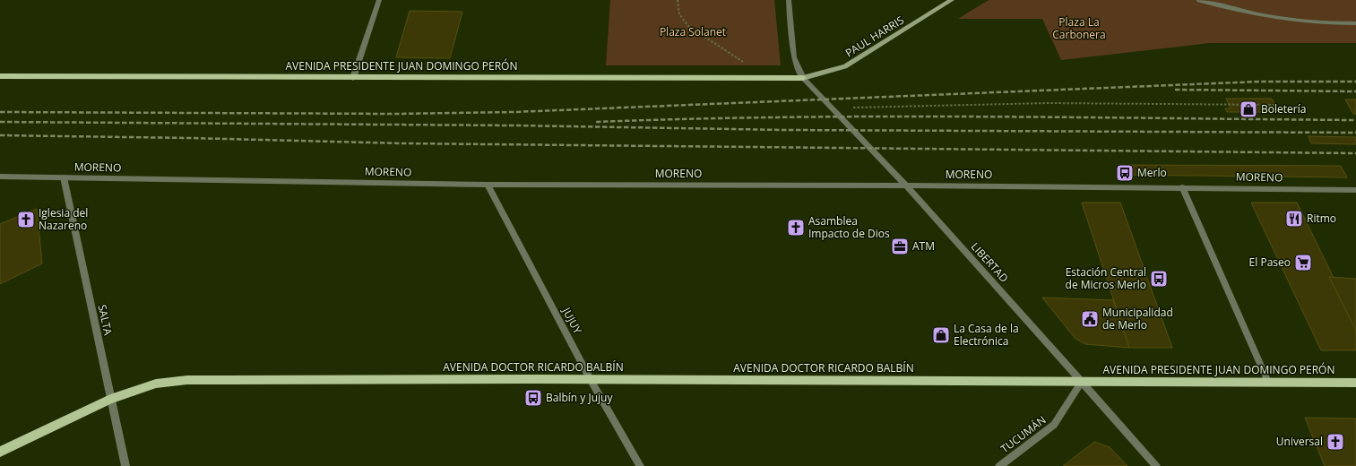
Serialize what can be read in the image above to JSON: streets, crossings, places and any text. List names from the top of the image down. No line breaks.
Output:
{"streets":{"main road":["PAUL HARRIS","AVENIDA PRESIDENTE JUAN DOMINGO PERÓN","AVENIDA DOCTOR RICARDO BALBÍN"],"street":["MORENO","LIBERTAD","SALTA","JUJUY","TUCUMÁN"]},"crossings":[["PAUL HARRIS","AVENIDA PRESIDENTE JUAN DOMINGO PERÓN"],["PAUL HARRIS","LIBERTAD"],["AVENIDA PRESIDENTE JUAN DOMINGO PERÓN","LIBERTAD"],["AVENIDA PRESIDENTE JUAN DOMINGO PERÓN","AVENIDA DOCTOR RICARDO BALBÍN"],["AVENIDA PRESIDENTE JUAN DOMINGO PERÓN","TUCUMÁN"],["MORENO","LIBERTAD"],["MORENO","SALTA"],["MORENO","JUJUY"],["LIBERTAD","AVENIDA DOCTOR RICARDO BALBÍN"],["LIBERTAD","TUCUMÁN"],["SALTA","AVENIDA DOCTOR RICARDO BALBÍN"],["JUJUY","AVENIDA DOCTOR RICARDO BALBÍN"],["AVENIDA DOCTOR RICARDO BALBÍN","TUCUMÁN"]],"parks":["Plaza La Carbonera","Plaza Solanet"],"places":{"shop":["Boletería","La Casa de la Electrónica"],"bus stop":["Merlo","Estación Central de Micros Merlo","Balbín y Jujuy"],"restaurant":["Ritmo"],"church":["Iglesia del Nazareno","Asamblea Impacto de Dios","Universal"],"office":["ATM"],"supermarket":["El Paseo"],"public building":["Municipalidad de Merlo"]}}
